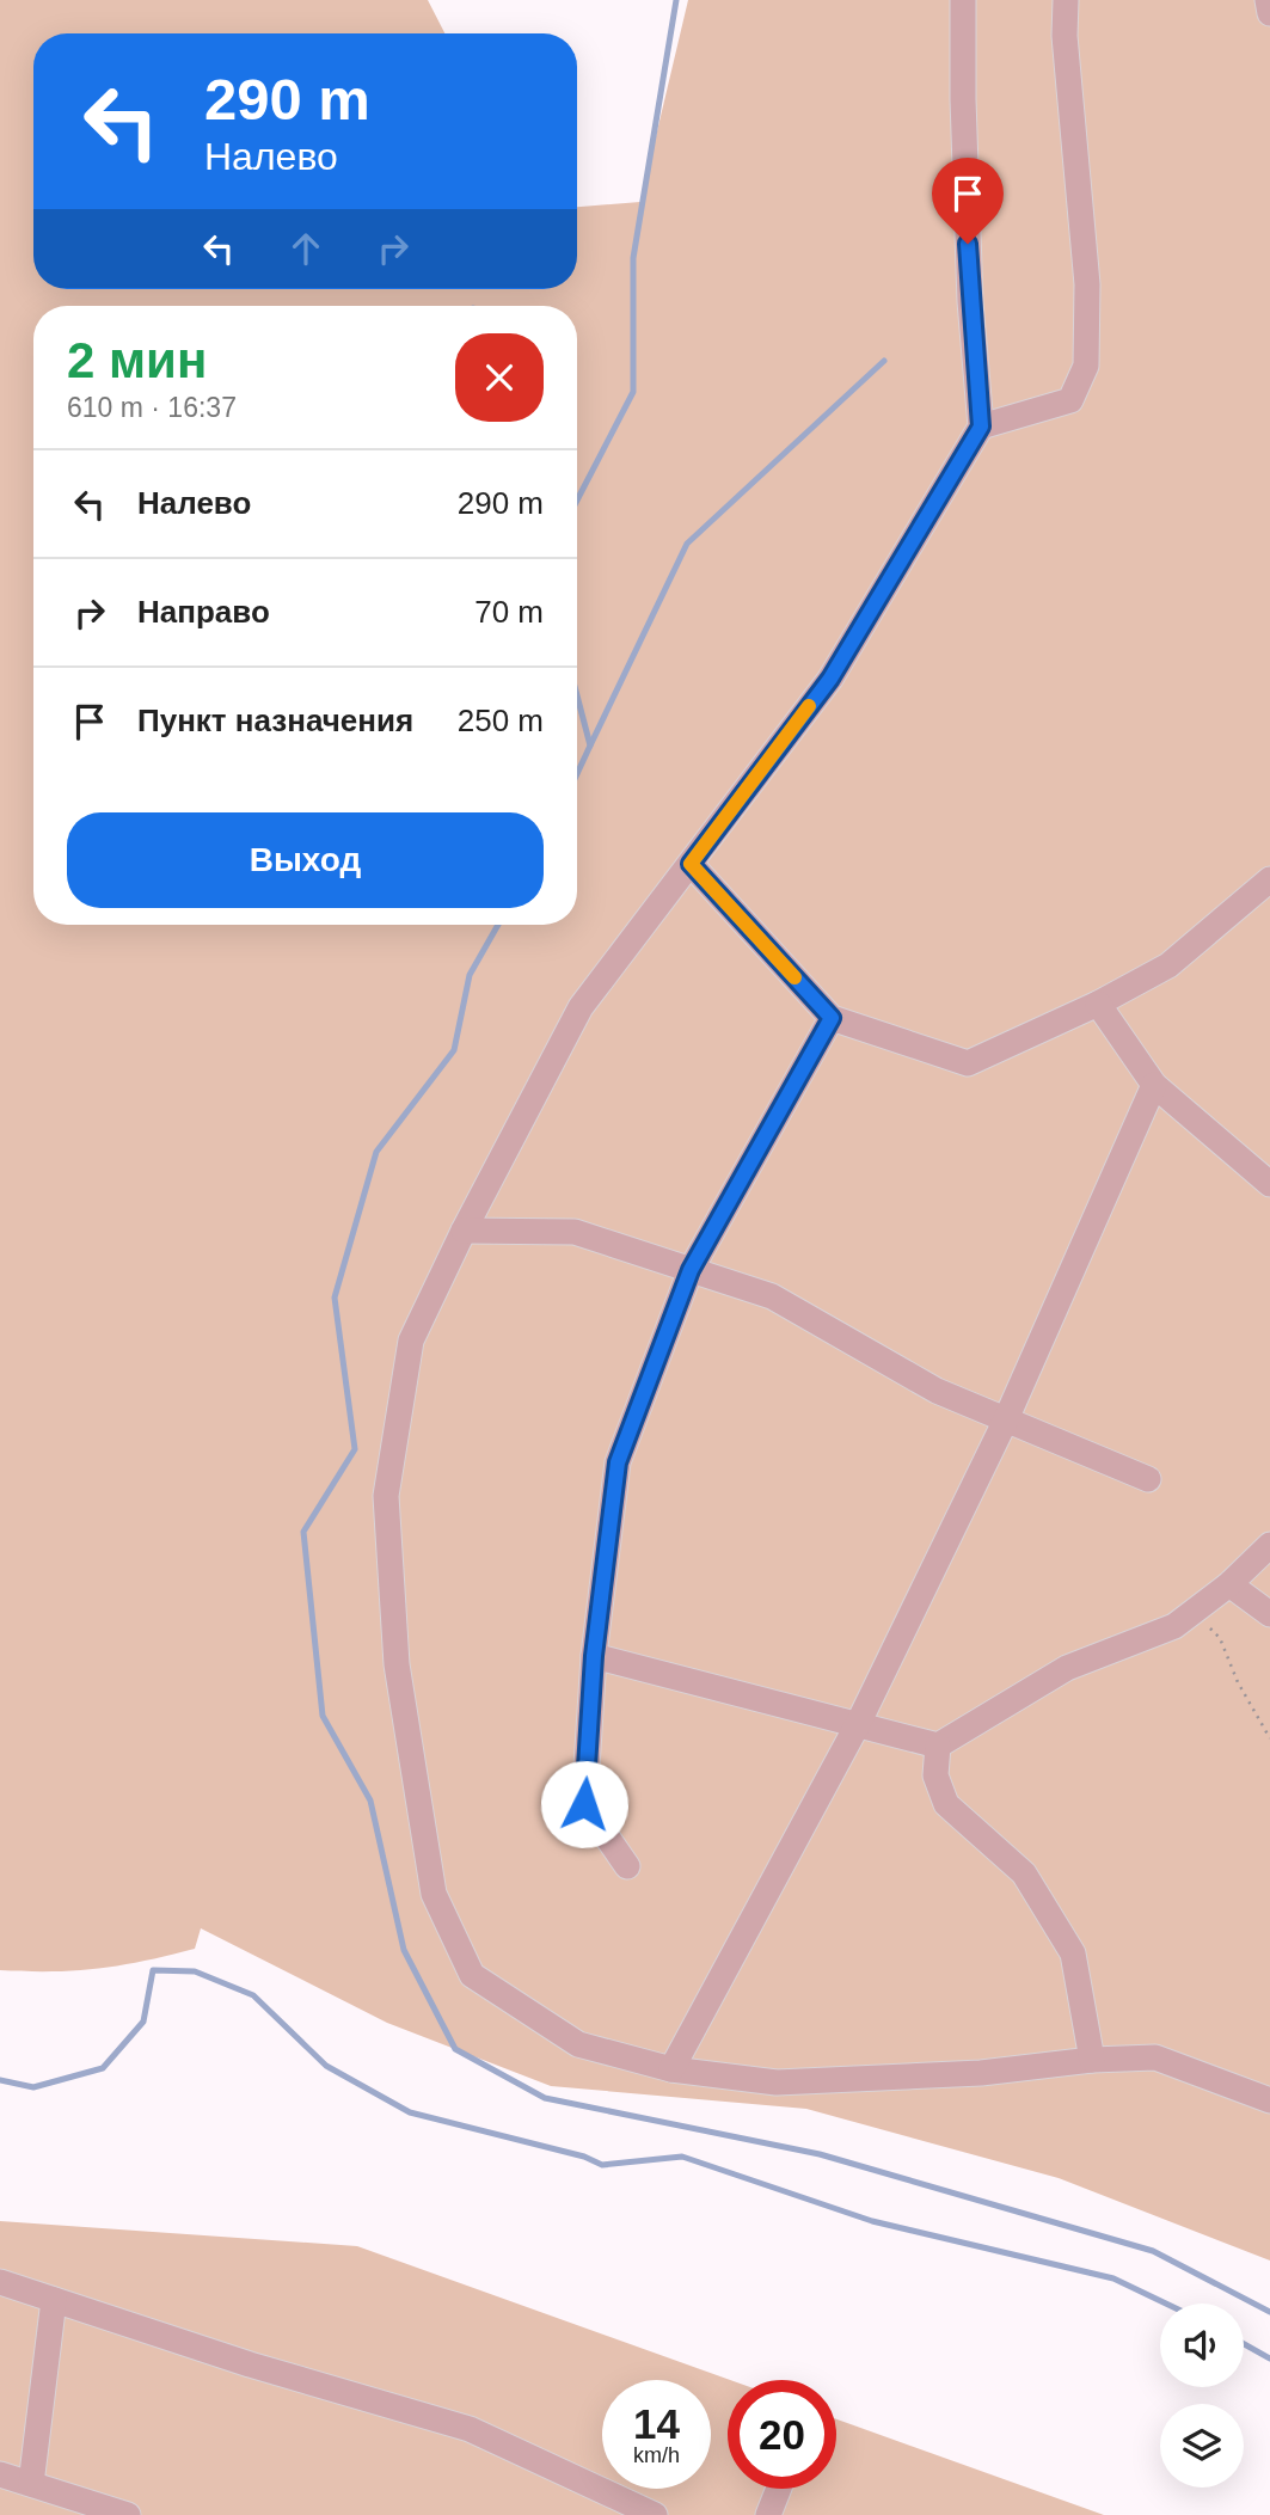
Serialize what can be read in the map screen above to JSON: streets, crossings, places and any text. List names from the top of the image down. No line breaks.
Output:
{"page":{"turn":["290 m","Налево"],"heading":["2 мин","610 m · 16:37"],"list":[{"name":"Налево","value":"290 m"},{"name":"Направо","value":"70 m"},{"name":"Пункт назначения","value":"250 m"}],"buttons":"Выход","speed":"14 km/h","limit":"20"}}
